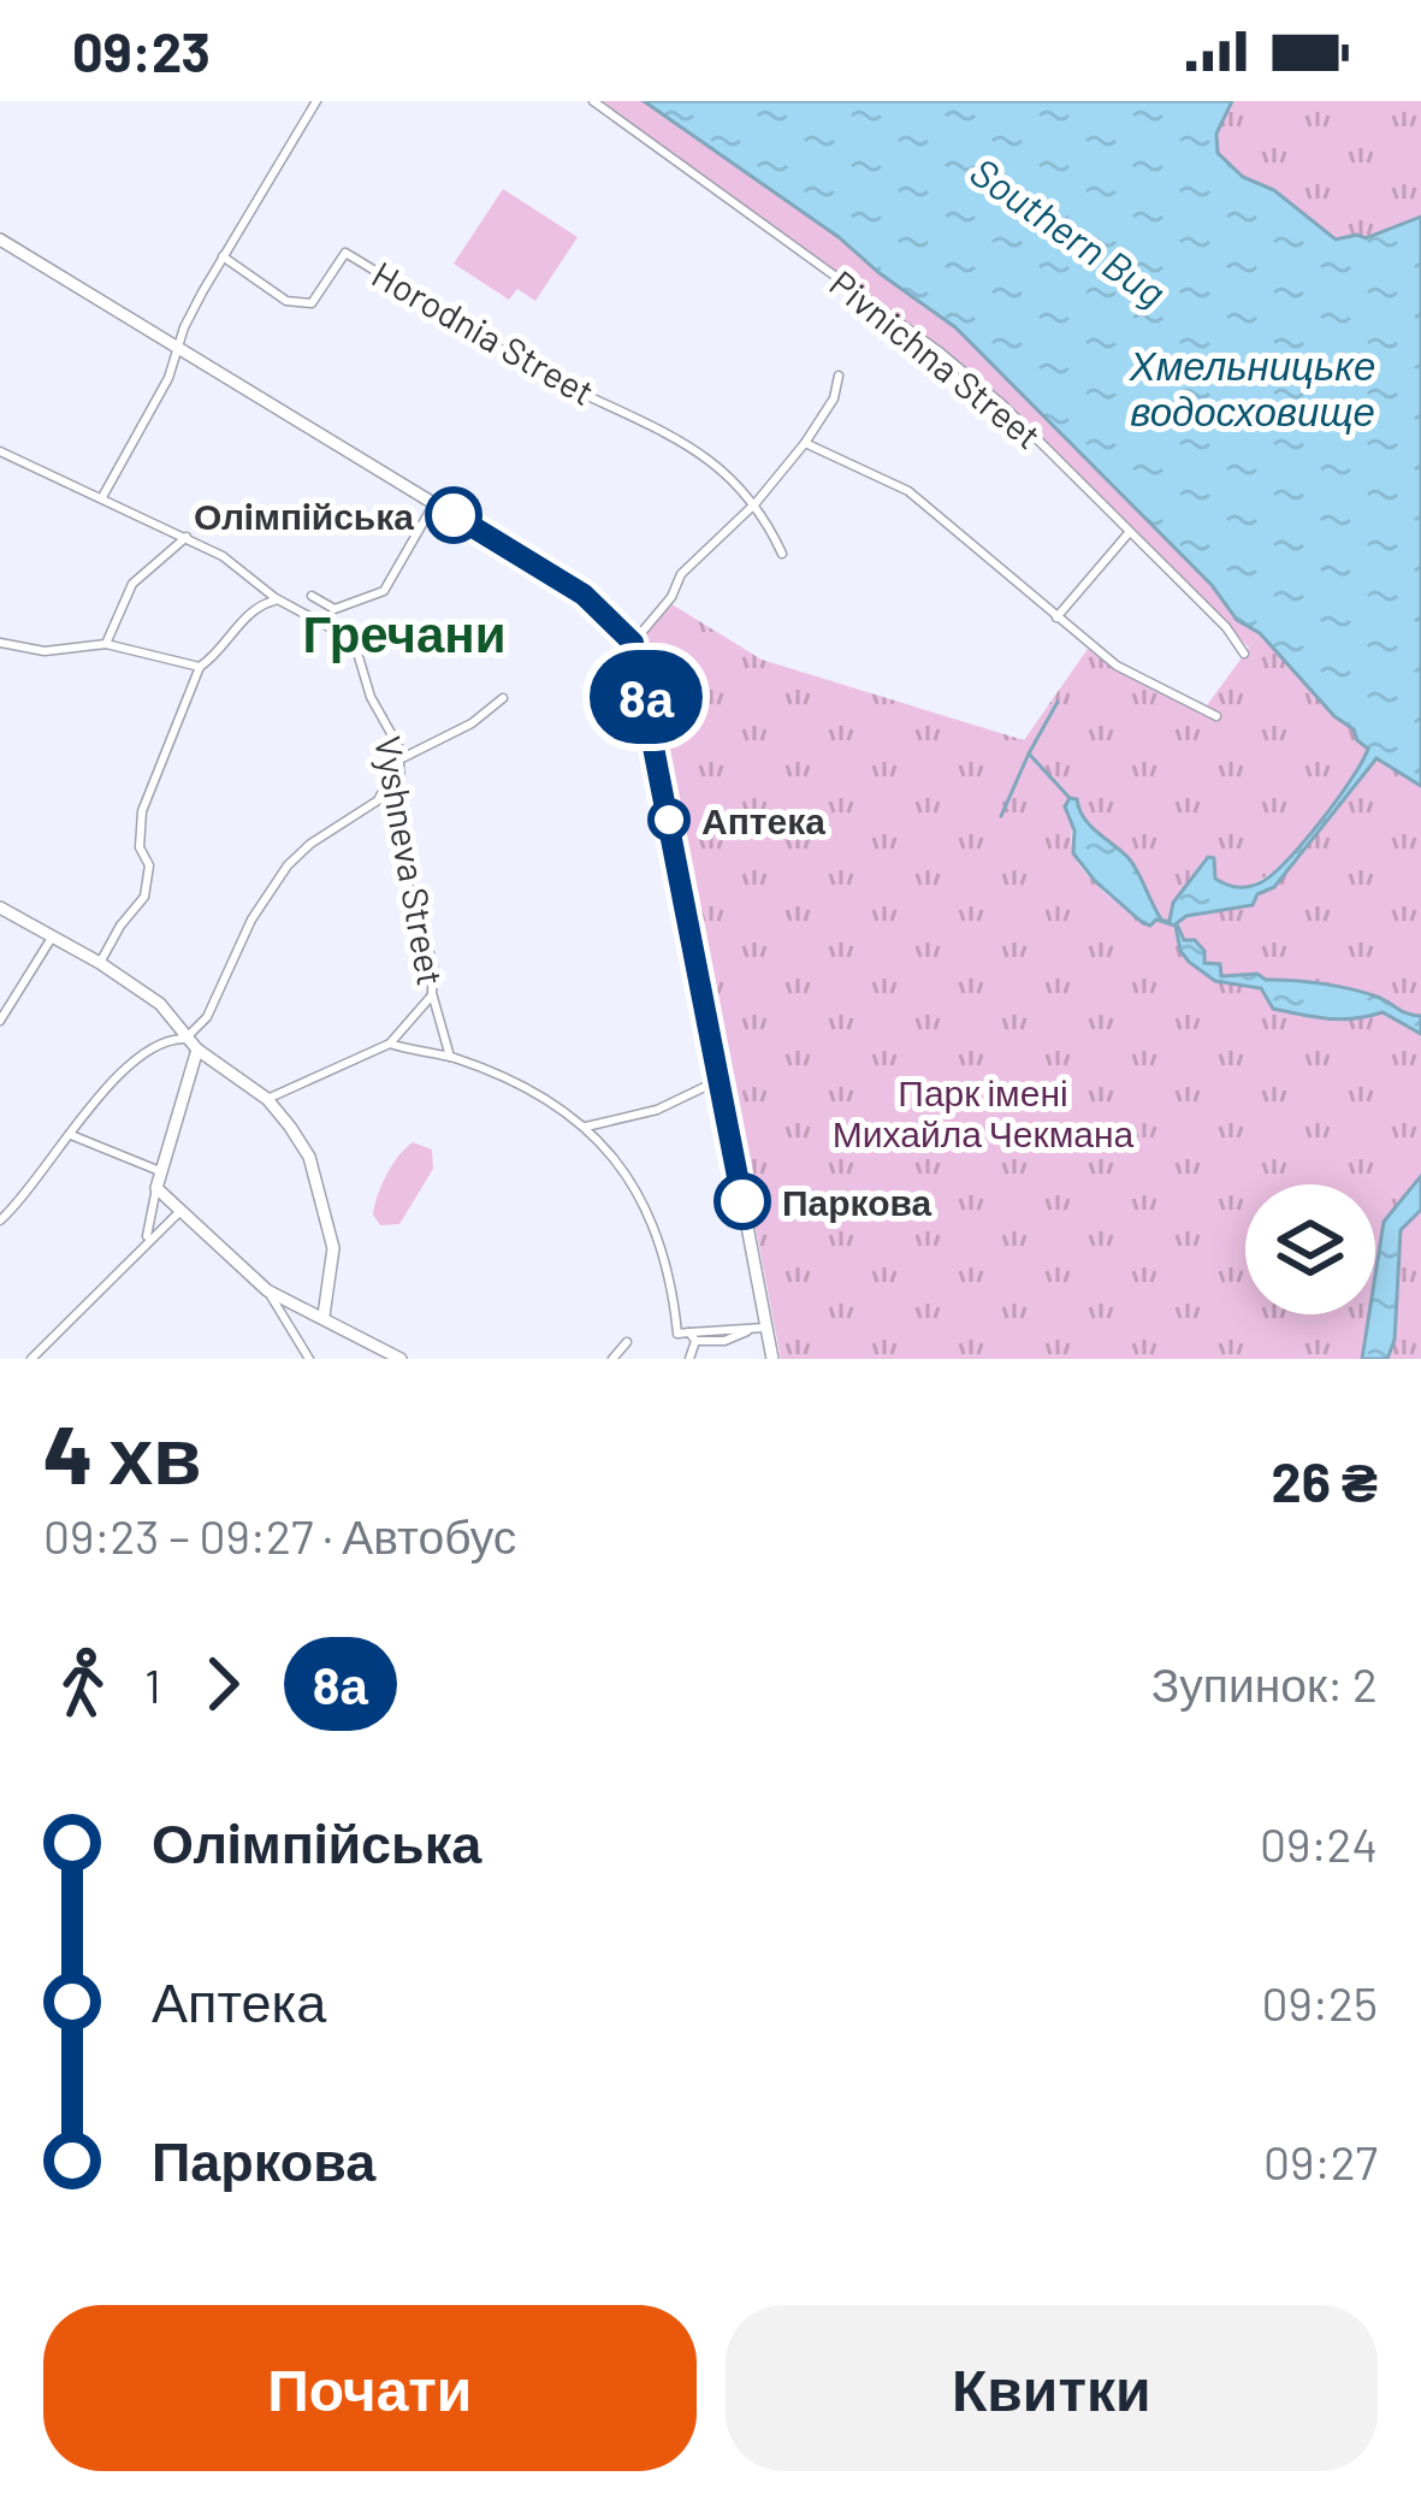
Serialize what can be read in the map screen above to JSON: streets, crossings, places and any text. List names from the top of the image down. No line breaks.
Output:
{"streets":{"street":["Horodnia Street","Pivnichna Street","Vyshneva Street"]},"districts":["Гречани"],"water":["Southern Bug","Хмельницьке водосховище"],"parks":["Парк імені Михайла Чекмана"],"places":["Олiмпiйська","Аптека","Паркова"],"lines":["bus line 8а"],"page":{"status":"09:23","on_map":"8а","heading":["4 хв","09:23 – 09:27 · Автобус","26 ₴"],"legs":["1","8а","Зупинок: 2"],"list":[{"name":"Олiмпiйська","value":"09:24"},{"name":"Аптека","value":"09:25"},{"name":"Паркова","value":"09:27"}],"buttons":["Почати","Квитки"]}}
